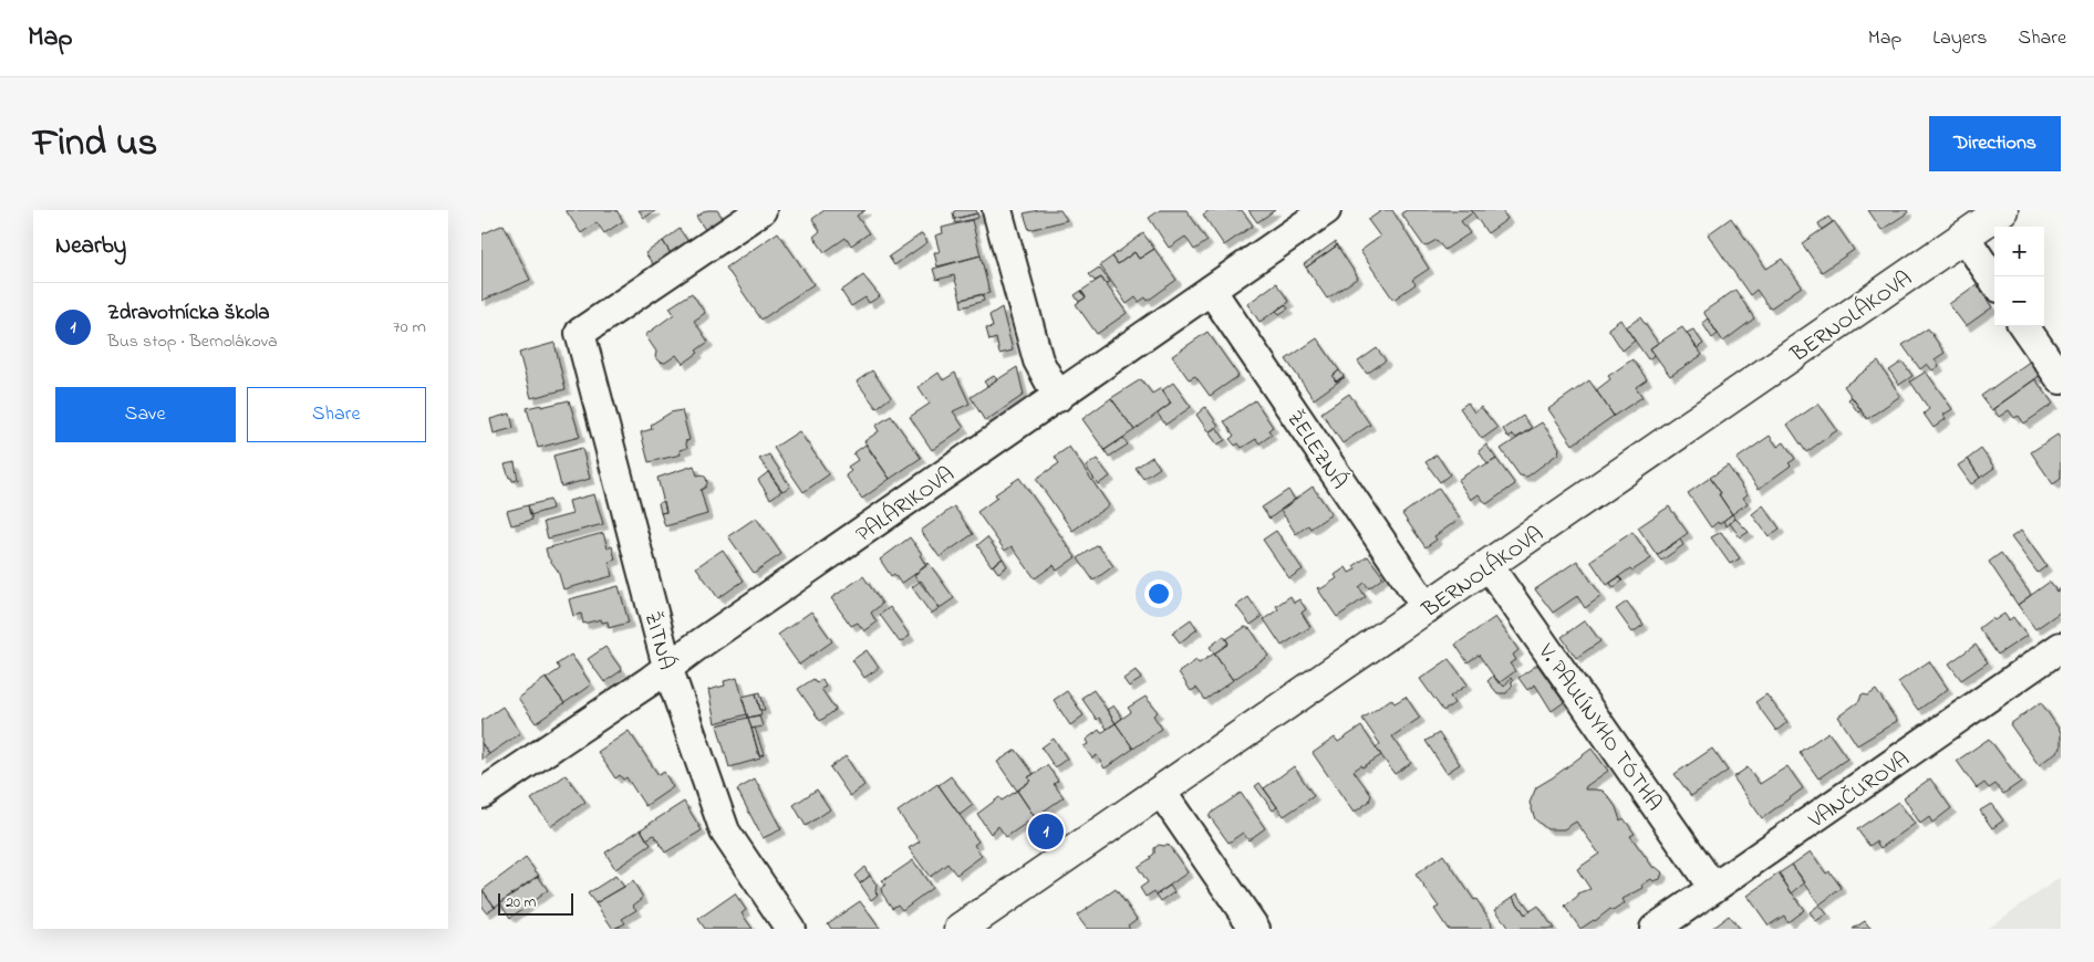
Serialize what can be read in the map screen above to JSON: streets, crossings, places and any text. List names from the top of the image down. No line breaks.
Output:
{"streets":{"street":["BERNOLÁKOVA","ŽELEZNÁ","PALÁRIKOVA","ŽITNÁ","V. PAULÍNYHO TÓTHA","VANČUROVA"]},"crossings":[["BERNOLÁKOVA","ŽELEZNÁ"],["BERNOLÁKOVA","V. PAULÍNYHO TÓTHA"],["ŽELEZNÁ","PALÁRIKOVA"],["PALÁRIKOVA","ŽITNÁ"],["V. PAULÍNYHO TÓTHA","VANČUROVA"]],"scale_bar":"20 m","page":{"header":"Map","nav":["Map","Layers","Share"],"title":"Find us","buttons":["Directions",["Save","Share"]],"heading":"Nearby","map_buttons":["+","−"],"list":[{"mark":"1","name":"Zdravotnícka škola","note":"Bus stop · Bernolákova","value":"70 m"}],"pins":"1","scale":"20 m"}}
